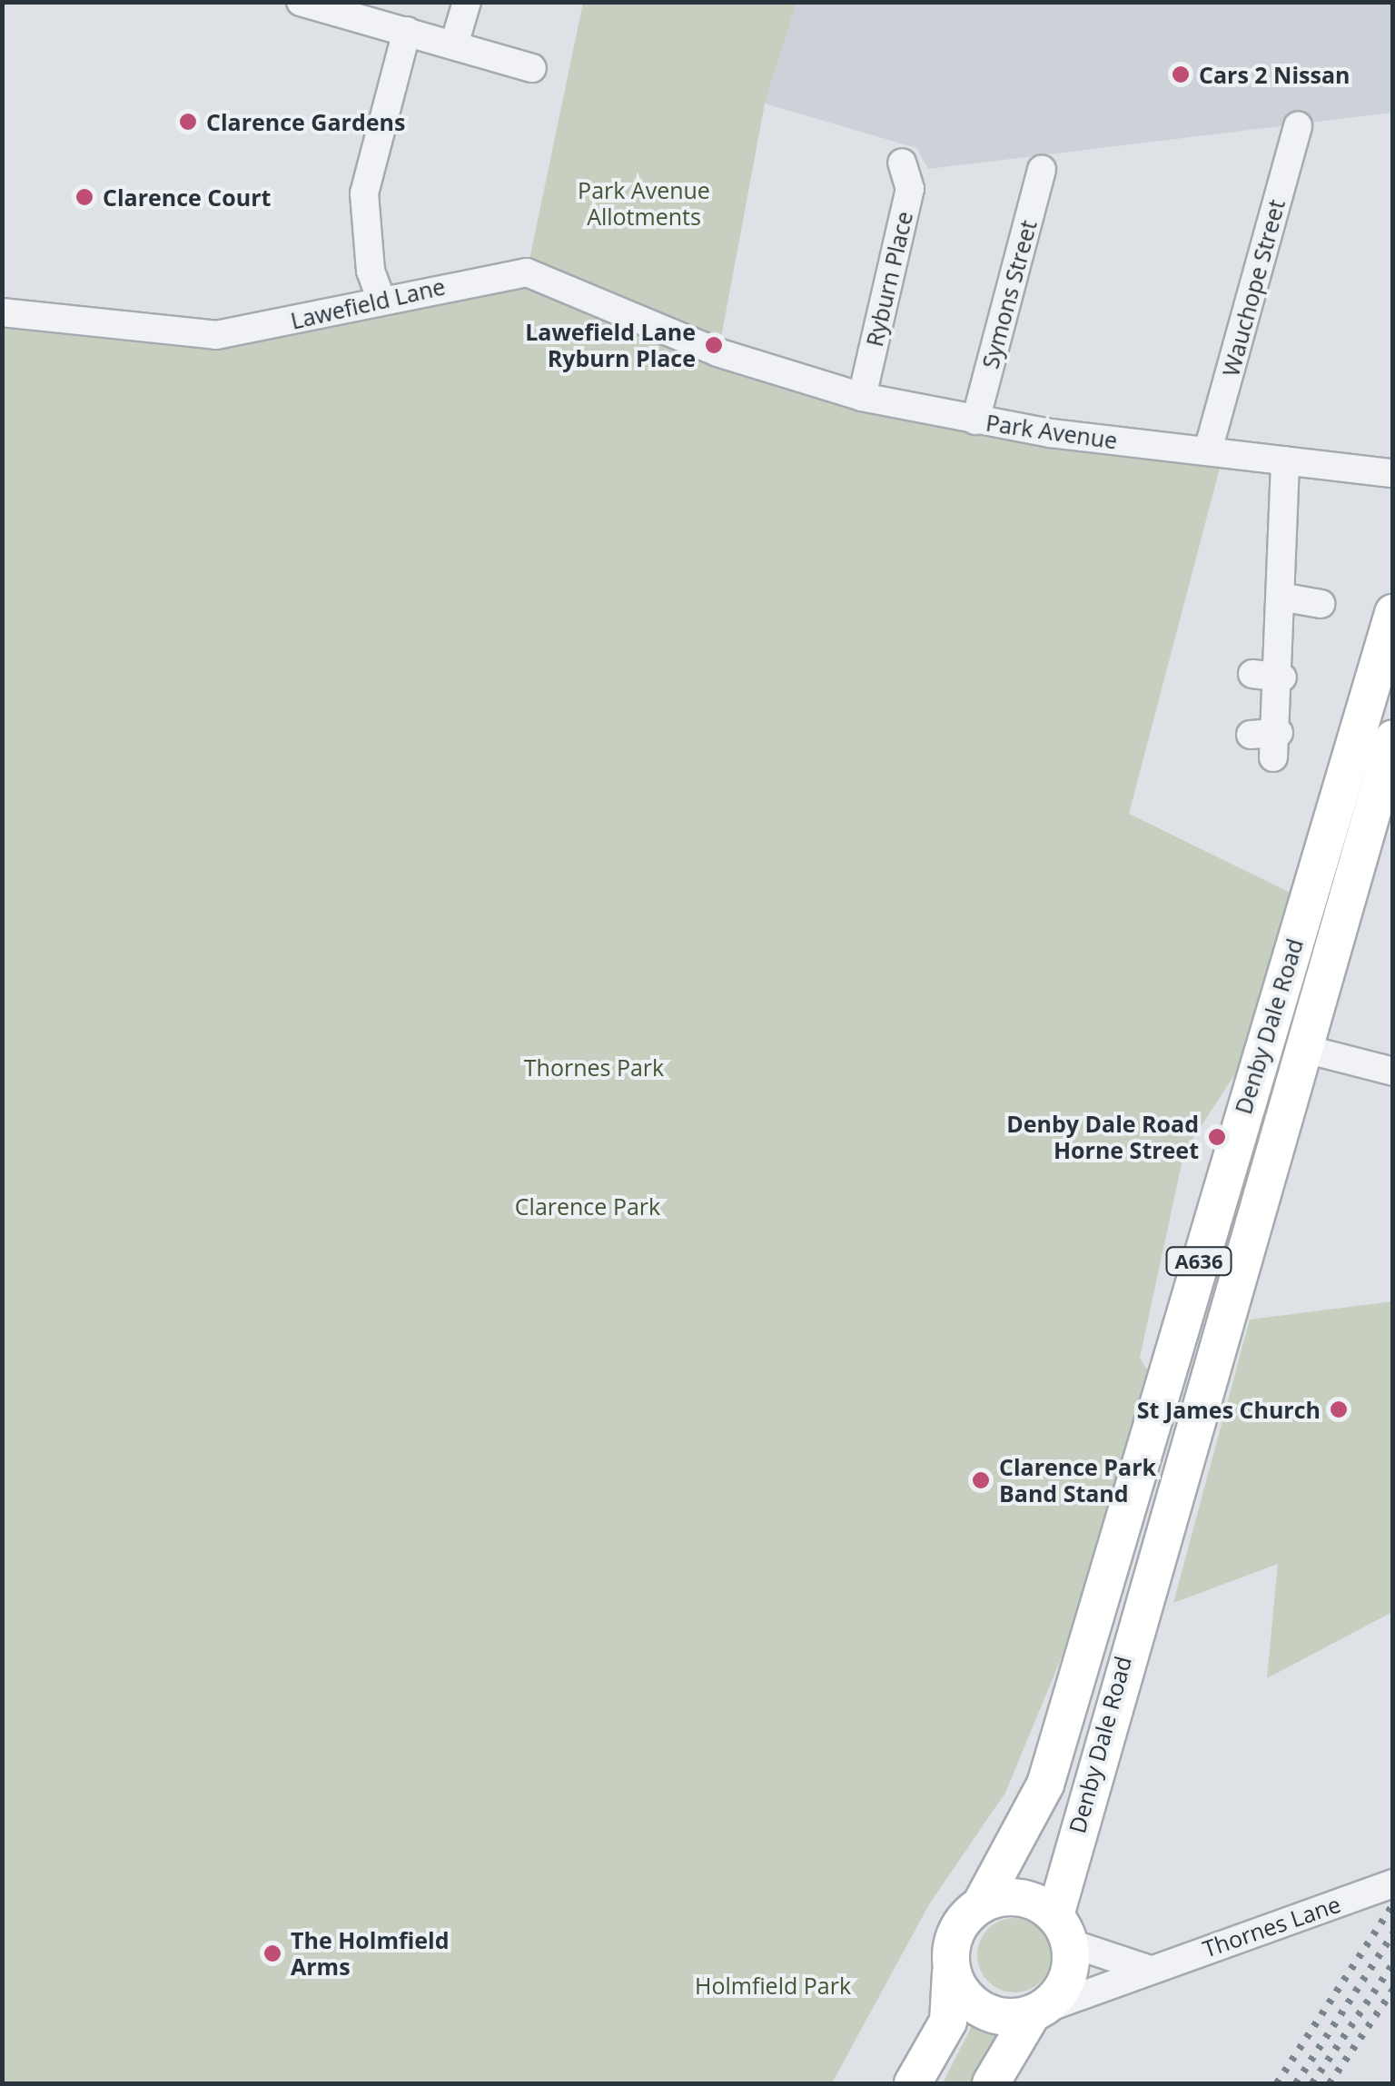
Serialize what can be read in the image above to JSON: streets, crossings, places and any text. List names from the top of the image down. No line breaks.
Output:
{"streets":{"main road":["Denby Dale Road","A636"],"street":["Ryburn Place","Wauchope Street","Symons Street","Lawefield Lane","Park Avenue","Thornes Lane"]},"crossings":[["Ryburn Place","Park Avenue"],["Wauchope Street","Park Avenue"],["Symons Street","Park Avenue"],["Lawefield Lane","Park Avenue"],["Denby Dale Road","A636"],["Denby Dale Road","Thornes Lane"],["A636","Thornes Lane"]],"parks":["Park Avenue Allotments","Thornes Park","Clarence Park","Holmfield Park"],"places":["Cars 2 Nissan","Clarence Gardens","Clarence Court","Lawefield Lane Ryburn Place","Denby Dale Road Horne Street","St James Church","Clarence Park Band Stand","The Holmfield Arms"]}
